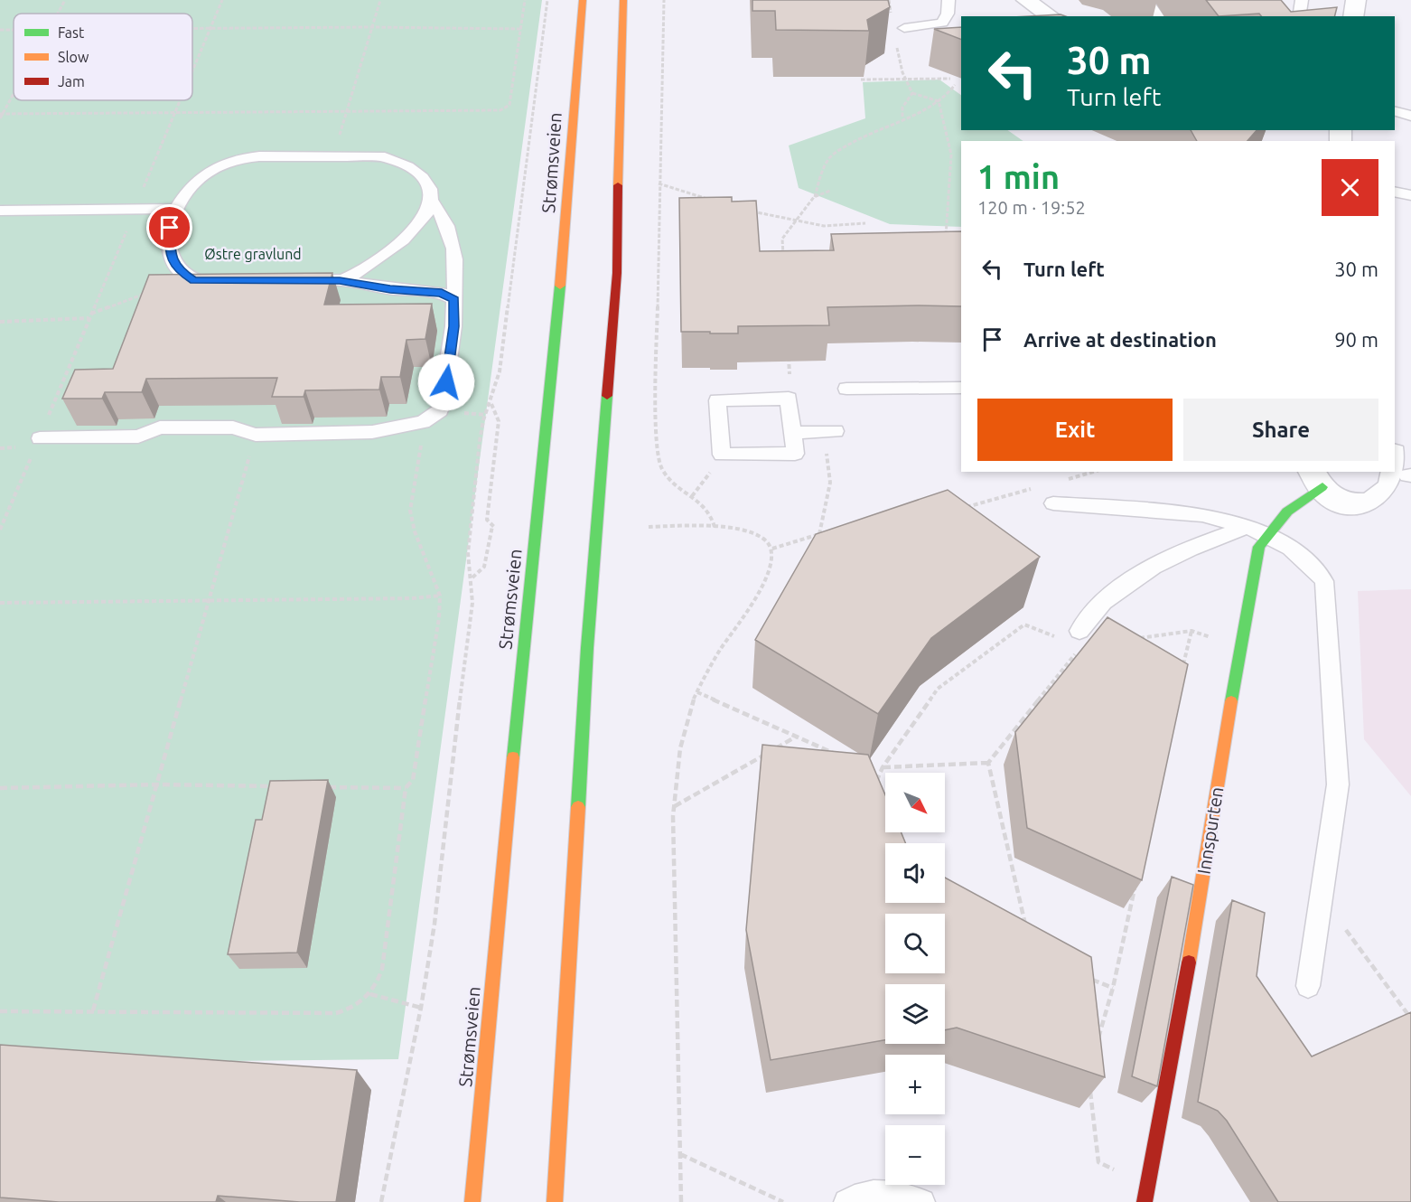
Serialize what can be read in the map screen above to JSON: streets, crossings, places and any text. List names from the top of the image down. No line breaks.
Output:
{"streets":{"main road":["Strømsveien","Innspurten"]},"parks":["Østre gravlund"],"legend":["Fast","Slow","Jam"],"north":"bottom right","page":{"turn":["30 m","Turn left"],"heading":["1 min","120 m · 19:52"],"list":[{"name":"Turn left","value":"30 m"},{"name":"Arrive at destination","value":"90 m"}],"buttons":["Exit","Share"],"map_buttons":["+","−"]}}
